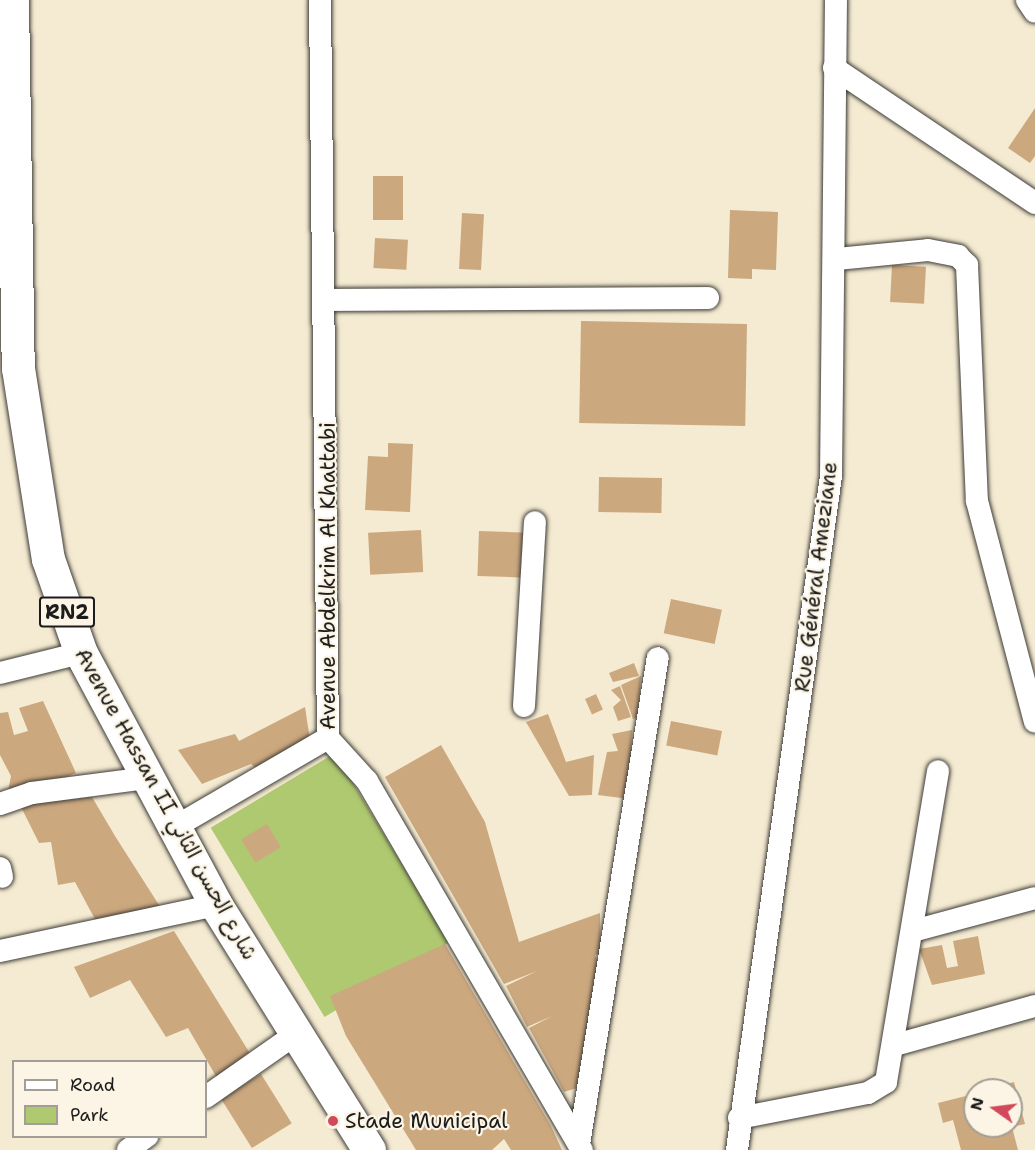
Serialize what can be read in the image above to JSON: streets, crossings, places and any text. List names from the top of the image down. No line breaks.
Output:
{"streets":{"main road":["RN2","Avenue Hassan II شارع الحسن الثاني"],"street":["Avenue Abdelkrim Al Khattabi","Rue Général Ameziane"]},"places":["Stade Municipal"],"legend":["Road","Park"],"north":"left"}
